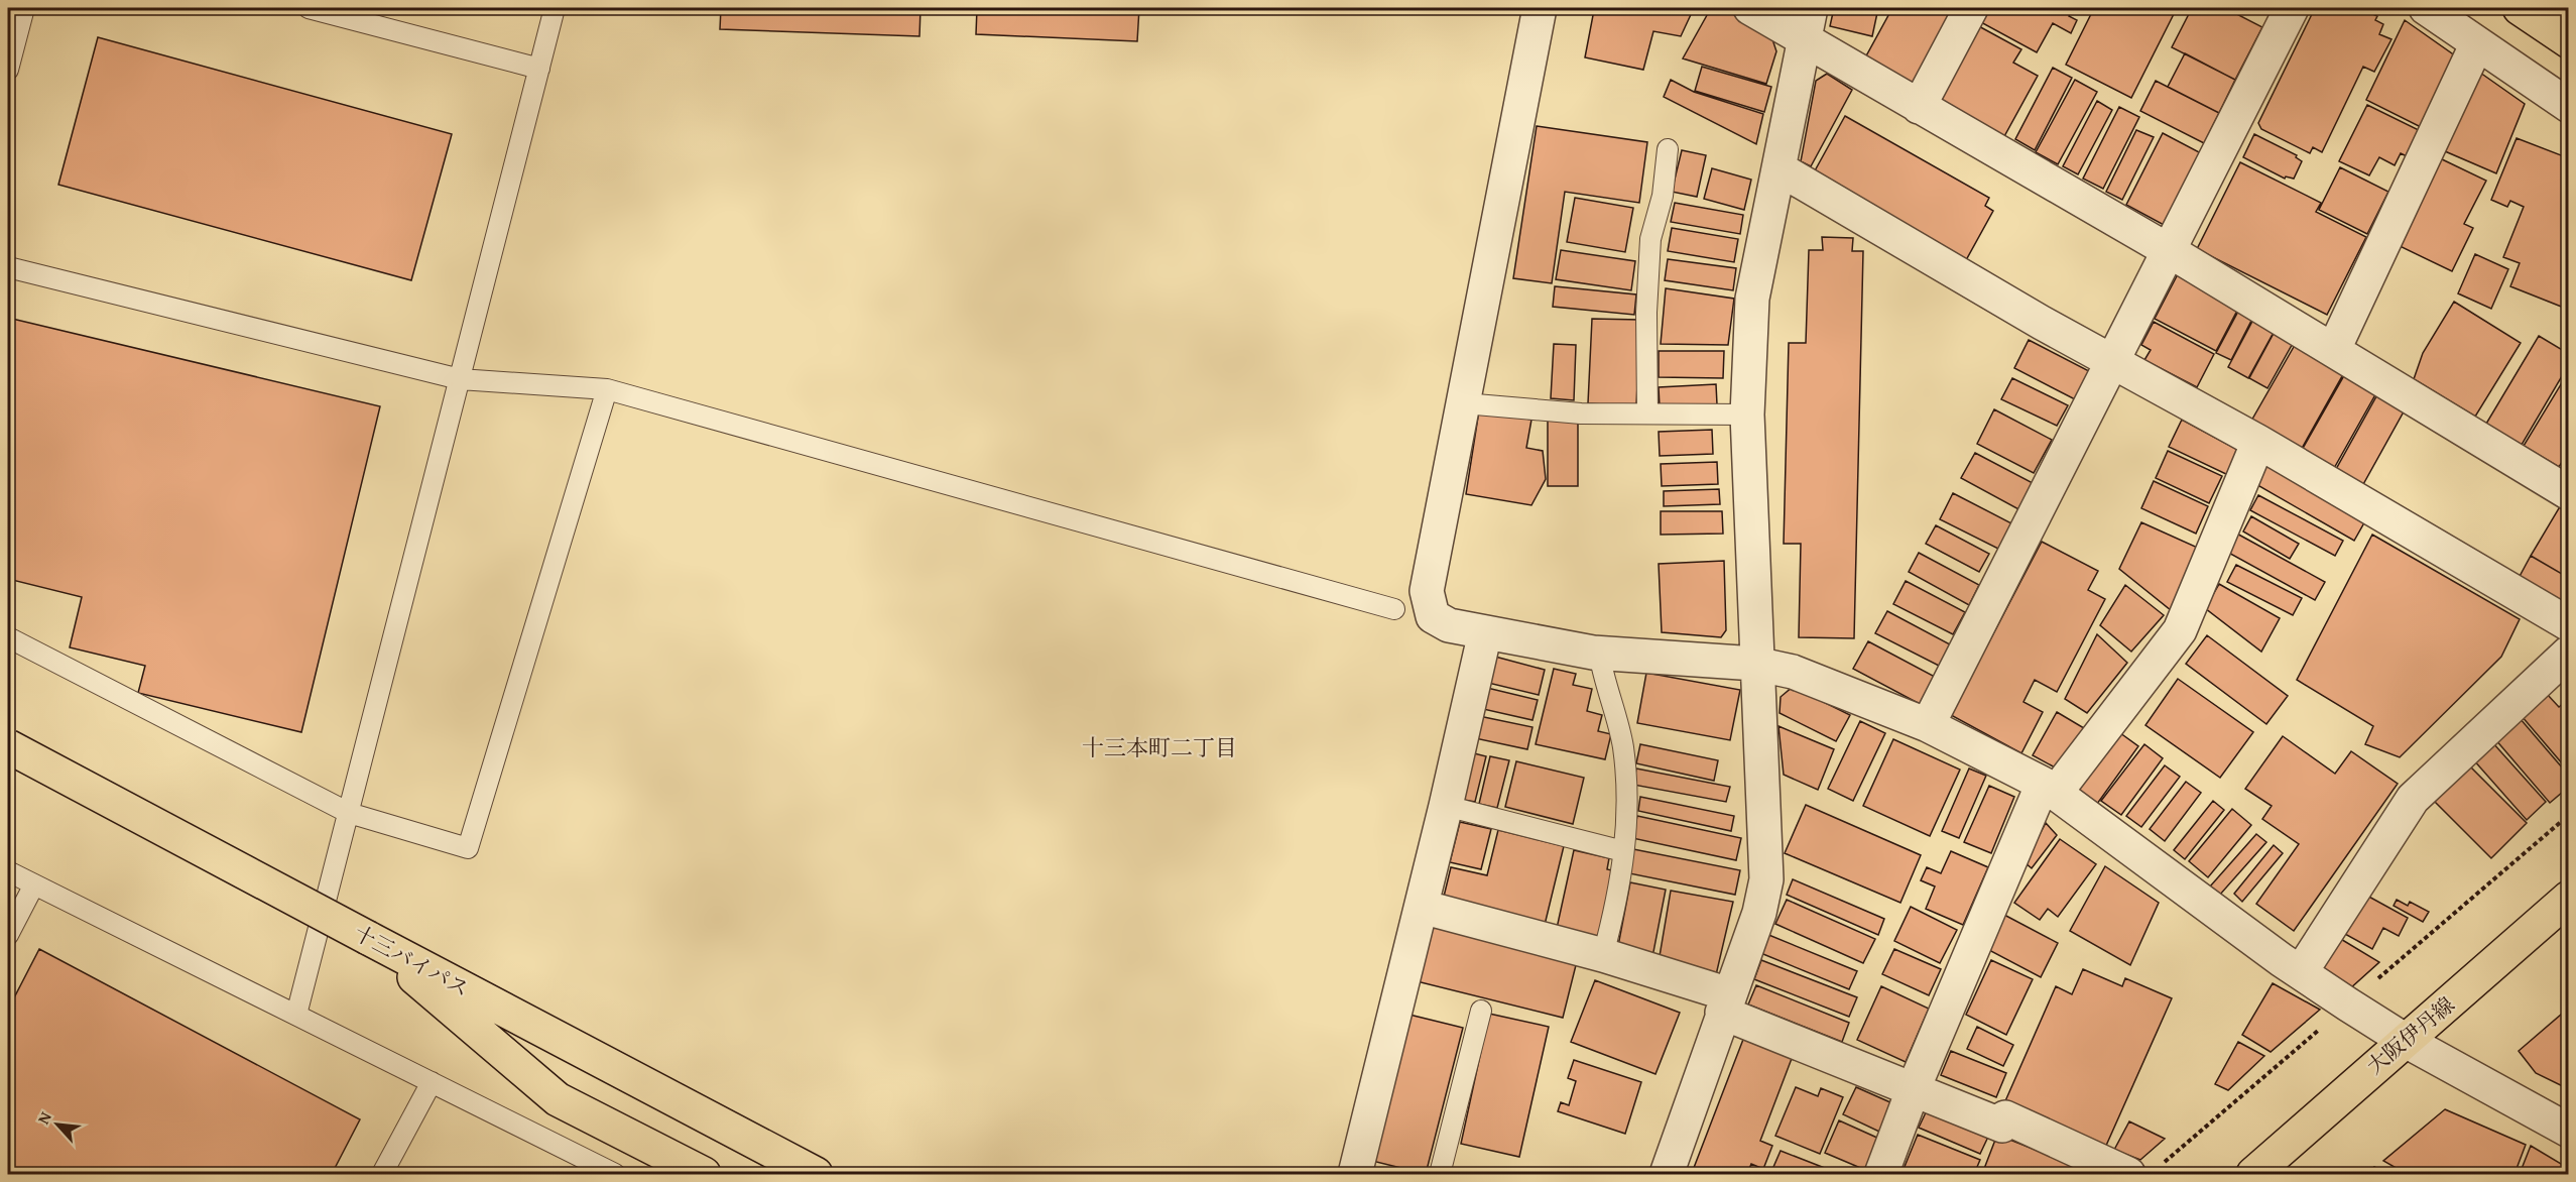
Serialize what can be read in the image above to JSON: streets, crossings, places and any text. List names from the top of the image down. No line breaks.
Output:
{"streets":{"main road":["十三バイパス","大阪伊丹線"]},"districts":["十三本町二丁目"],"north":"top left"}
